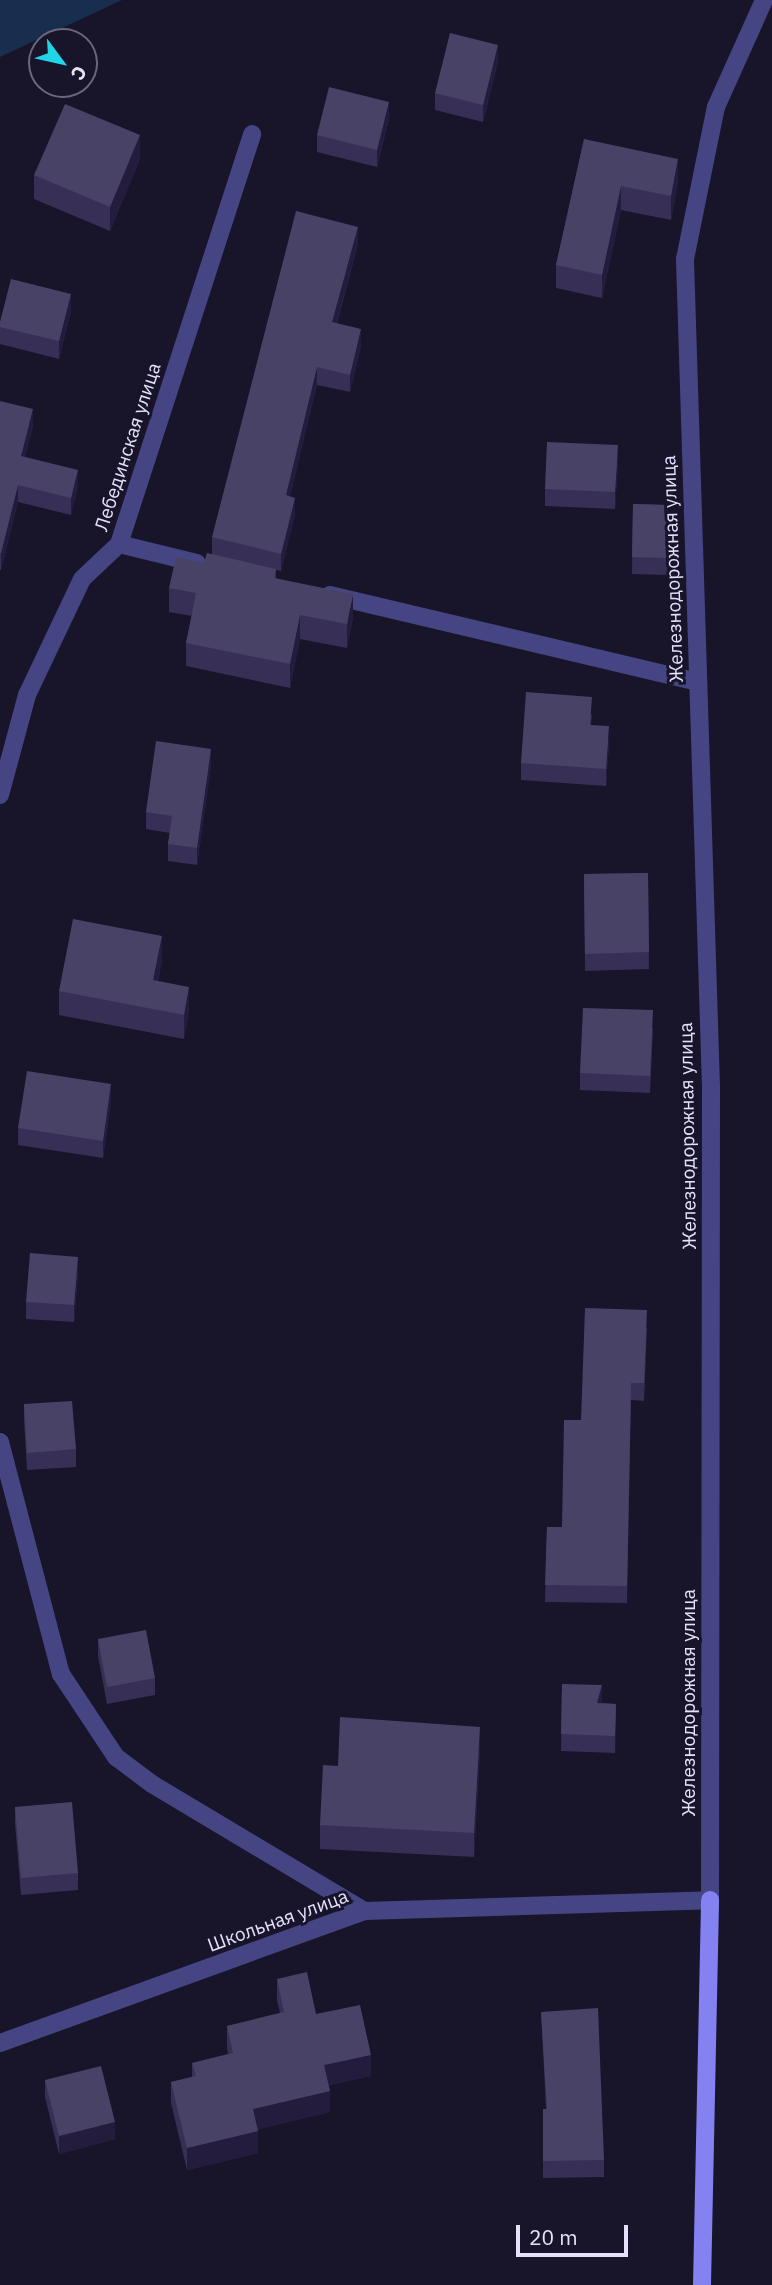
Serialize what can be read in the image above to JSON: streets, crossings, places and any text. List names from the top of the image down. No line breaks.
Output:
{"streets":{"street":["Лебединская улица","Железнодорожная улица","Школьная улица"]},"crossings":[["Железнодорожная улица","Школьная улица"]],"scale_bar":"20 m","north":"bottom right"}
